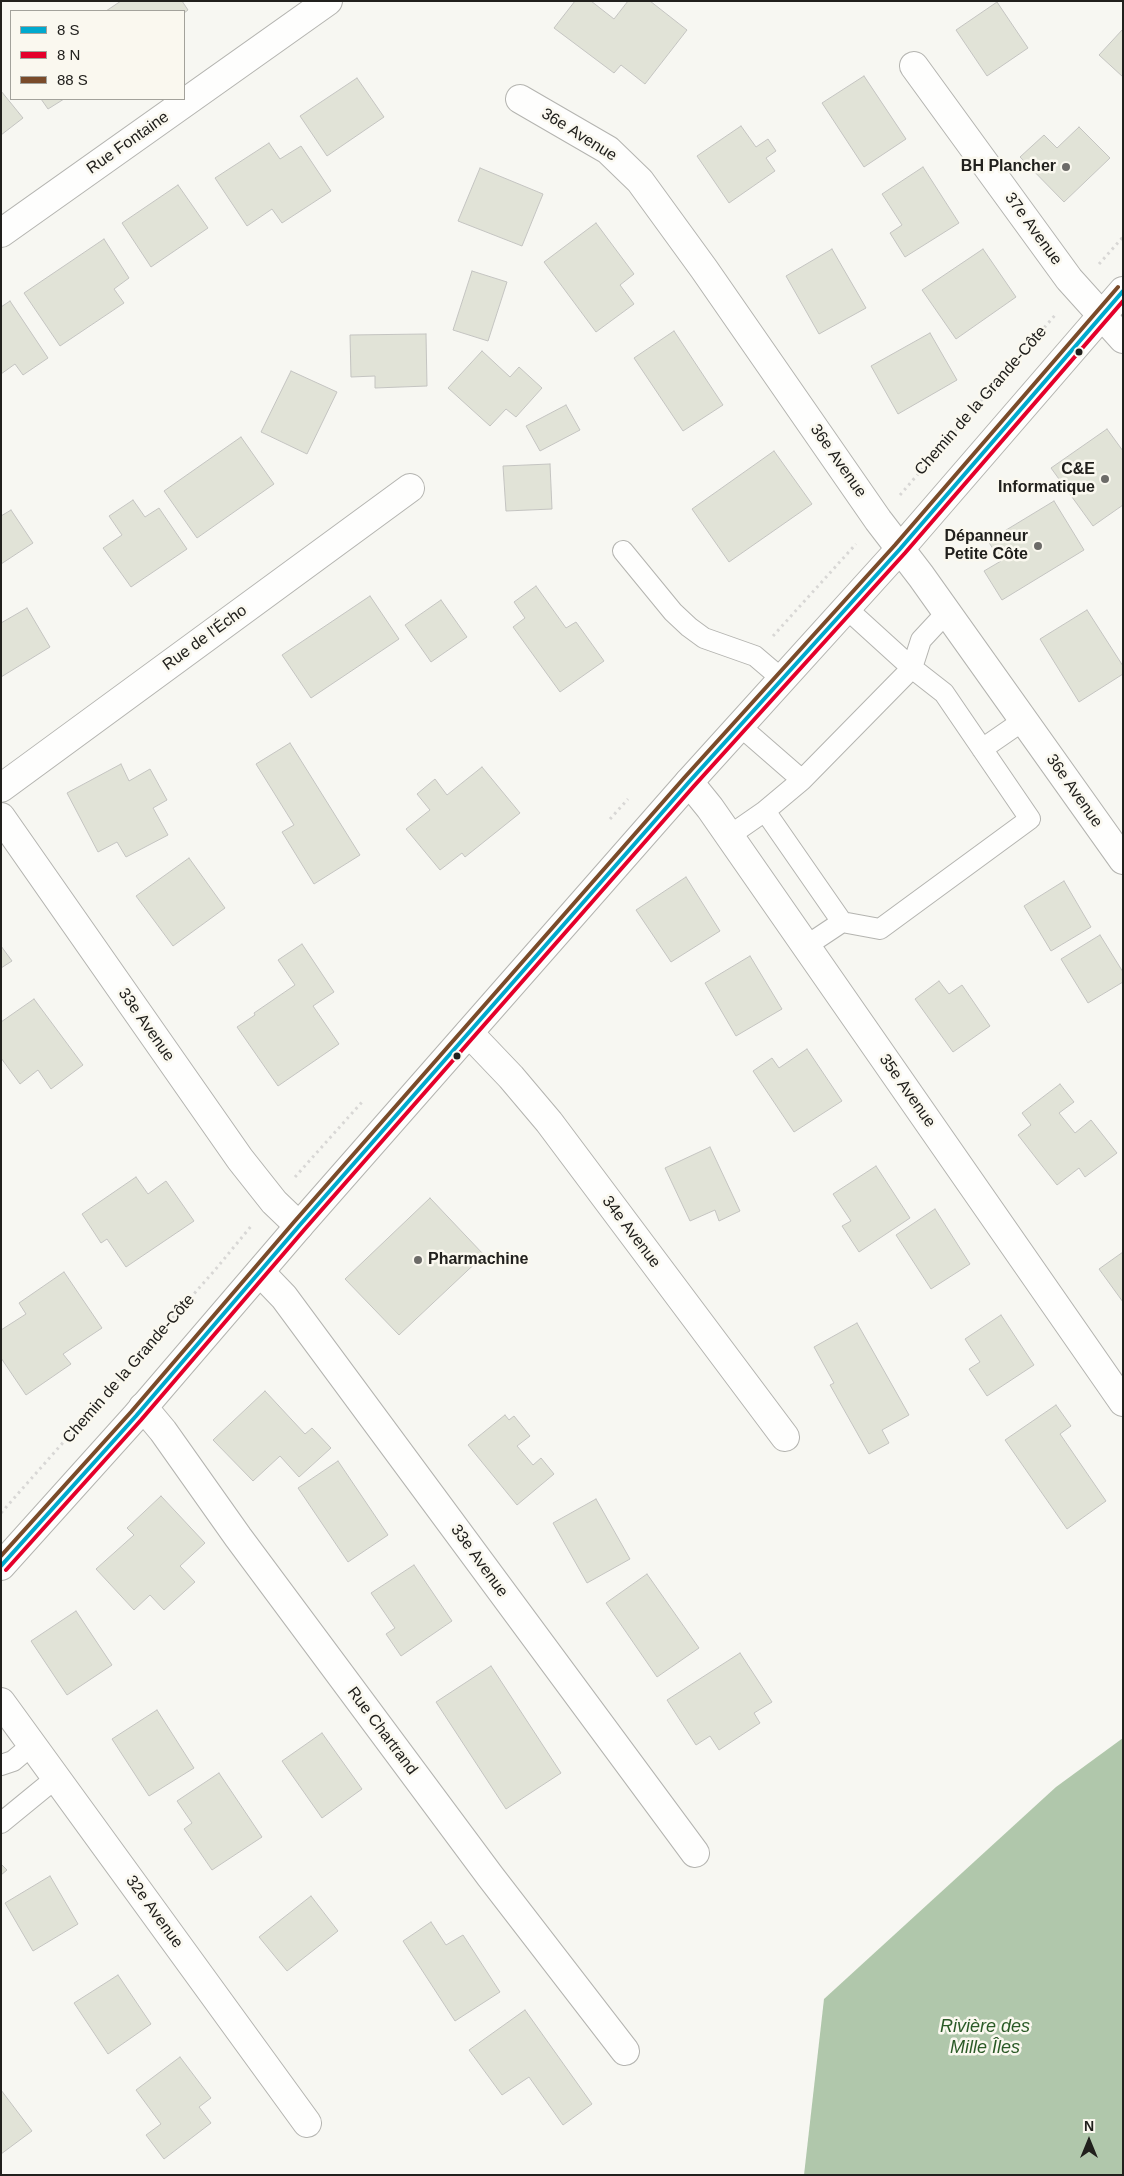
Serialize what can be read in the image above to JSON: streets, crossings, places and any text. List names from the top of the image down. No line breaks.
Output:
{"streets":{"street":["36e Avenue","Rue Fontaine","37e Avenue","Rue de l'Écho","33e Avenue","35e Avenue","34e Avenue","Rue Chartrand","32e Avenue"],"path":["Chemin de la Grande-Côte"]},"water":["Rivière des Mille Îles"],"places":["BH Plancher","C&E Informatique","Dépanneur Petite Côte","Pharmachine"],"legend":["8 S","8 N","88 S"],"north":"top"}
